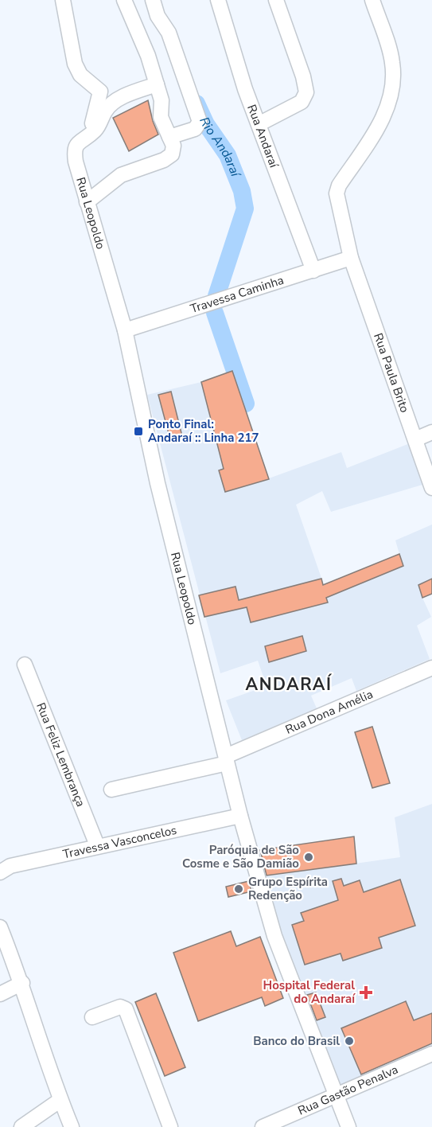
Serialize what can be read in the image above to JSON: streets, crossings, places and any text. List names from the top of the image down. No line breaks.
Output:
{"streets":{"street":["Rua Andaraí","Rua Leopoldo","Travessa Caminha","Rua Paula Brito","Rua Dona Amélia","Rua Feliz Lembrança","Travessa Vasconcelos","Rua Gastão Penalva"]},"crossings":[["Rua Andaraí","Travessa Caminha"],["Rua Leopoldo","Travessa Caminha"],["Rua Leopoldo","Rua Dona Amélia"],["Rua Leopoldo","Travessa Vasconcelos"],["Rua Leopoldo","Rua Gastão Penalva"],["Travessa Caminha","Rua Paula Brito"],["Rua Feliz Lembrança","Travessa Vasconcelos"]],"districts":["ANDARAÍ"],"water":["Rio Andaraí"],"places":{"transit":["Ponto Final: Andaraí :: Linha 217"],"other":["Paróquia de São Cosme e São Damião","Grupo Espírita Redenção","Banco do Brasil"],"health":["Hospital Federal do Andaraí"]}}
